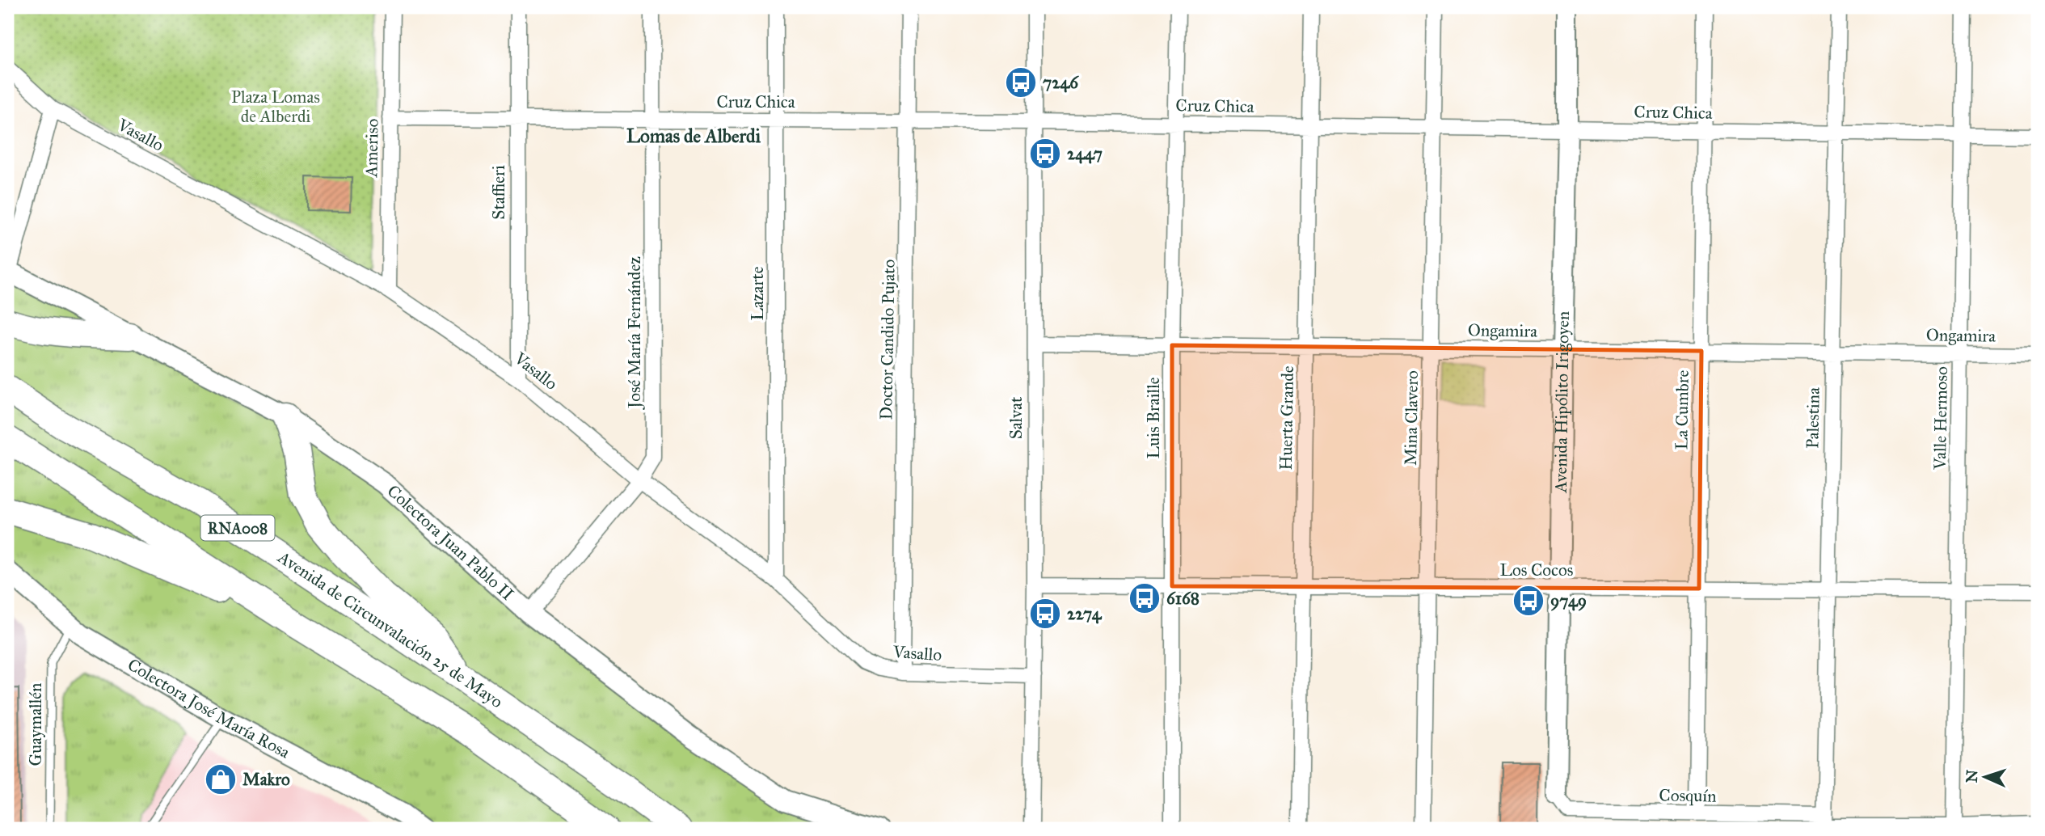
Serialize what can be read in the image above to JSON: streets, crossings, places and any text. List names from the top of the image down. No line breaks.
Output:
{"streets":{"highway":["RNA008","Avenida de Circunvalación 25 de Mayo"],"main road":["Avenida Hipólito Irigoyen","Colectora Juan Pablo II","Colectora José María Rosa"],"street":["Cruz Chica","Vasallo","Ameriso","Staffieri","Lazarte","Ongamira","José María Fernández","Doctor Candido Pujato","La Cumbre","Salvat","Luis Braille","Huerta Grande","Mina Clavero","Palestina","Valle Hermoso","Los Cocos","Cosquín"],"lane":["Guaymallén"]},"crossings":[["Cruz Chica","Ameriso"],["Cruz Chica","Staffieri"],["Cruz Chica","Lazarte"],["Cruz Chica","José María Fernández"],["Cruz Chica","Doctor Candido Pujato"],["Cruz Chica","Avenida Hipólito Irigoyen"],["Cruz Chica","La Cumbre"],["Cruz Chica","Salvat"],["Cruz Chica","Luis Braille"],["Cruz Chica","Huerta Grande"],["Cruz Chica","Mina Clavero"],["Cruz Chica","Palestina"],["Cruz Chica","Valle Hermoso"],["Vasallo","Ameriso"],["Vasallo","Staffieri"],["Vasallo","Lazarte"],["Vasallo","José María Fernández"],["Vasallo","Doctor Candido Pujato"],["Vasallo","Salvat"],["Ongamira","Avenida Hipólito Irigoyen"],["Ongamira","La Cumbre"],["Ongamira","Salvat"],["Ongamira","Luis Braille"],["Ongamira","Huerta Grande"],["Ongamira","Mina Clavero"],["Ongamira","Palestina"],["Ongamira","Valle Hermoso"],["José María Fernández","Colectora Juan Pablo II"],["Avenida Hipólito Irigoyen","Los Cocos"],["Avenida Hipólito Irigoyen","Cosquín"],["La Cumbre","Los Cocos"],["La Cumbre","Cosquín"],["Salvat","Los Cocos"],["Luis Braille","Los Cocos"],["Huerta Grande","Los Cocos"],["Mina Clavero","Los Cocos"],["Palestina","Los Cocos"],["Palestina","Cosquín"],["Valle Hermoso","Los Cocos"],["Valle Hermoso","Cosquín"],["Colectora José María Rosa","Guaymallén"]],"districts":["Lomas de Alberdi"],"parks":["Plaza Lomas de Alberdi"],"places":{"bus stop":["7246","2447","6168","9749","2274"],"shop":["Makro"]},"north":"left"}
